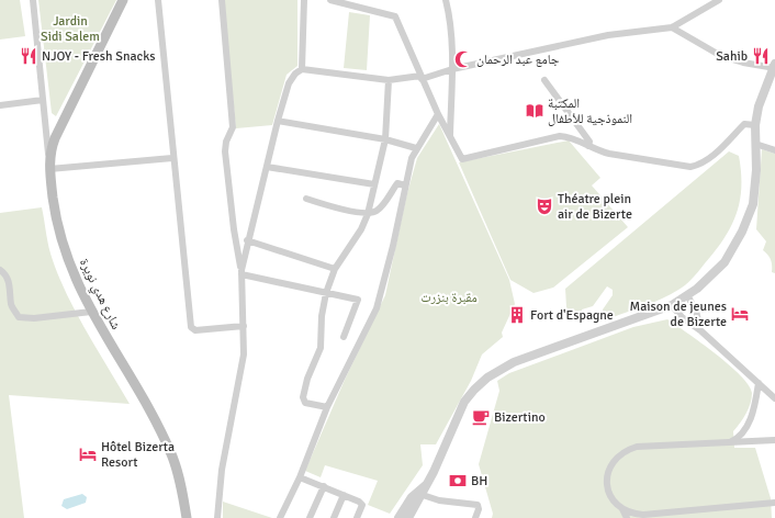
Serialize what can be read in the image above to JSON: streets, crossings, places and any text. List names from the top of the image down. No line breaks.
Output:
{"streets":{"main road":["شارع هدي نويرة"]},"parks":["Jardin Sidi Salem","مقبرة بنزرت"],"places":{"restaurant":["NJOY - Fresh Snacks","Sahib"],"mosque":["جامع عبد الرحمان"],"library":["المكتبة النموذجية للأطفال"],"theatre":["Théatre plein air de Bizerte"],"hotel":["Maison de jeunes de Bizerte","Hôtel Bizerta Resort"],"building":["Fort d'Espagne"],"cafe":["Bizertino"],"bank":["BH"]}}
